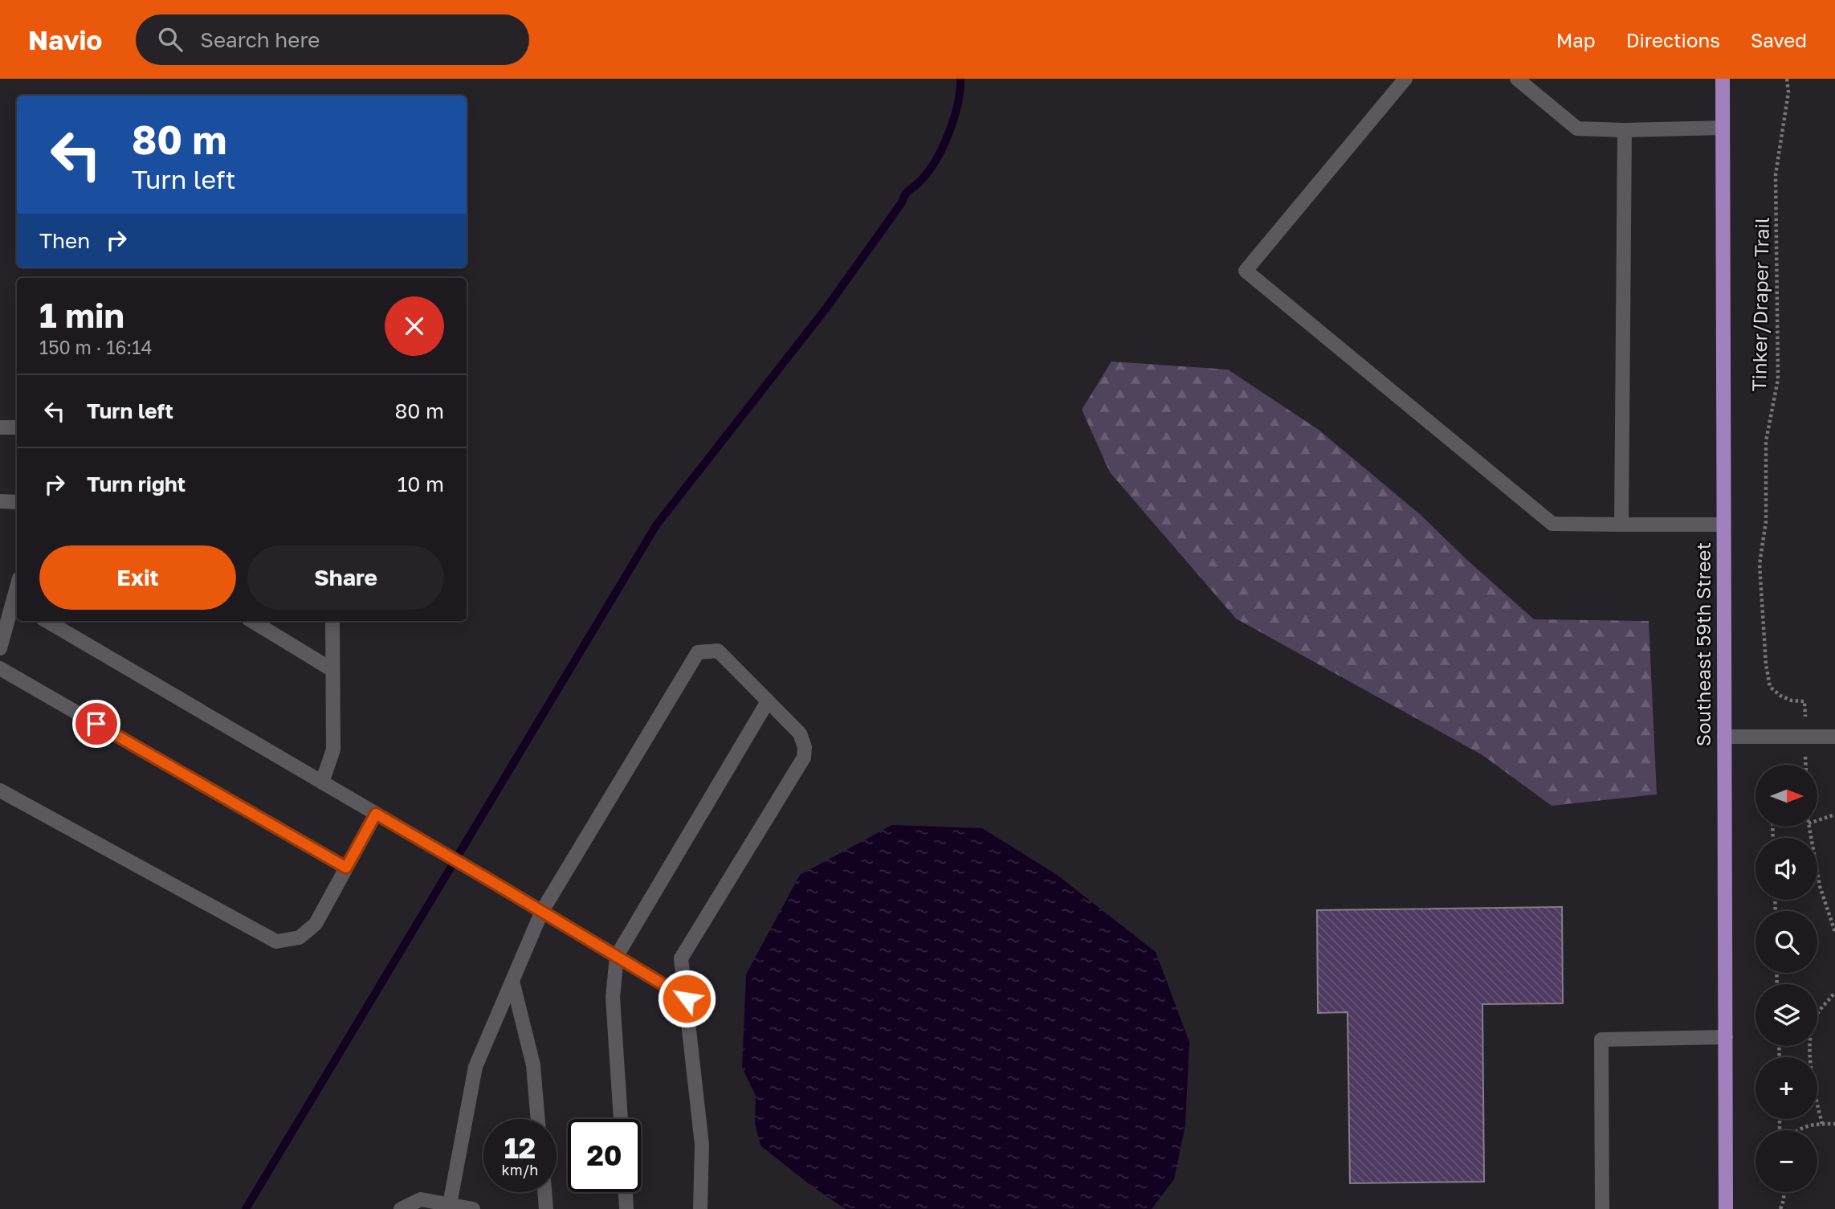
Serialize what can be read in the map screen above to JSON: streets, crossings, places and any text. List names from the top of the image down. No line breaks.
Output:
{"streets":{"main road":["Southeast 59th Street"],"path":["Tinker/Draper Trail"]},"north":"right","page":{"header":"Navio","search":"Search here","nav":["Map","Directions","Saved"],"turn":["80 m","Turn left"],"then":"Then","heading":["1 min","150 m · 16:14"],"list":[{"name":"Turn left","value":"80 m"},{"name":"Turn right","value":"10 m"}],"buttons":["Exit","Share"],"map_buttons":["+","−"],"speed":"12 km/h","limit":"20"}}
